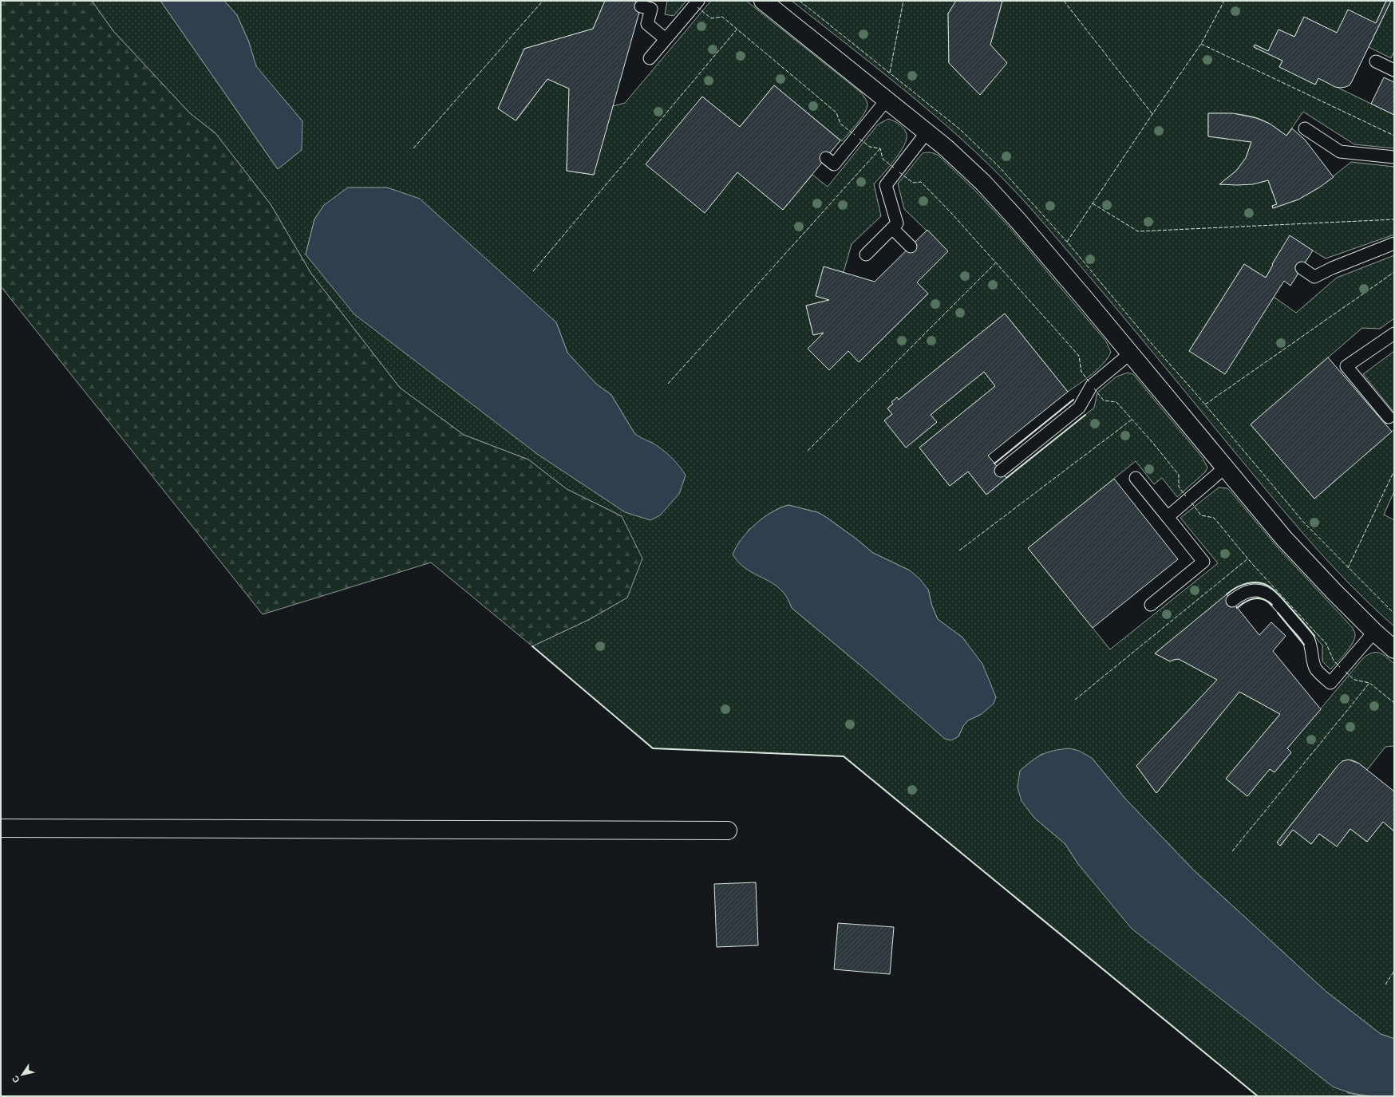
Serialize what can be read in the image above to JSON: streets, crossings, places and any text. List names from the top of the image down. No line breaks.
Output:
{"north":"bottom left"}
